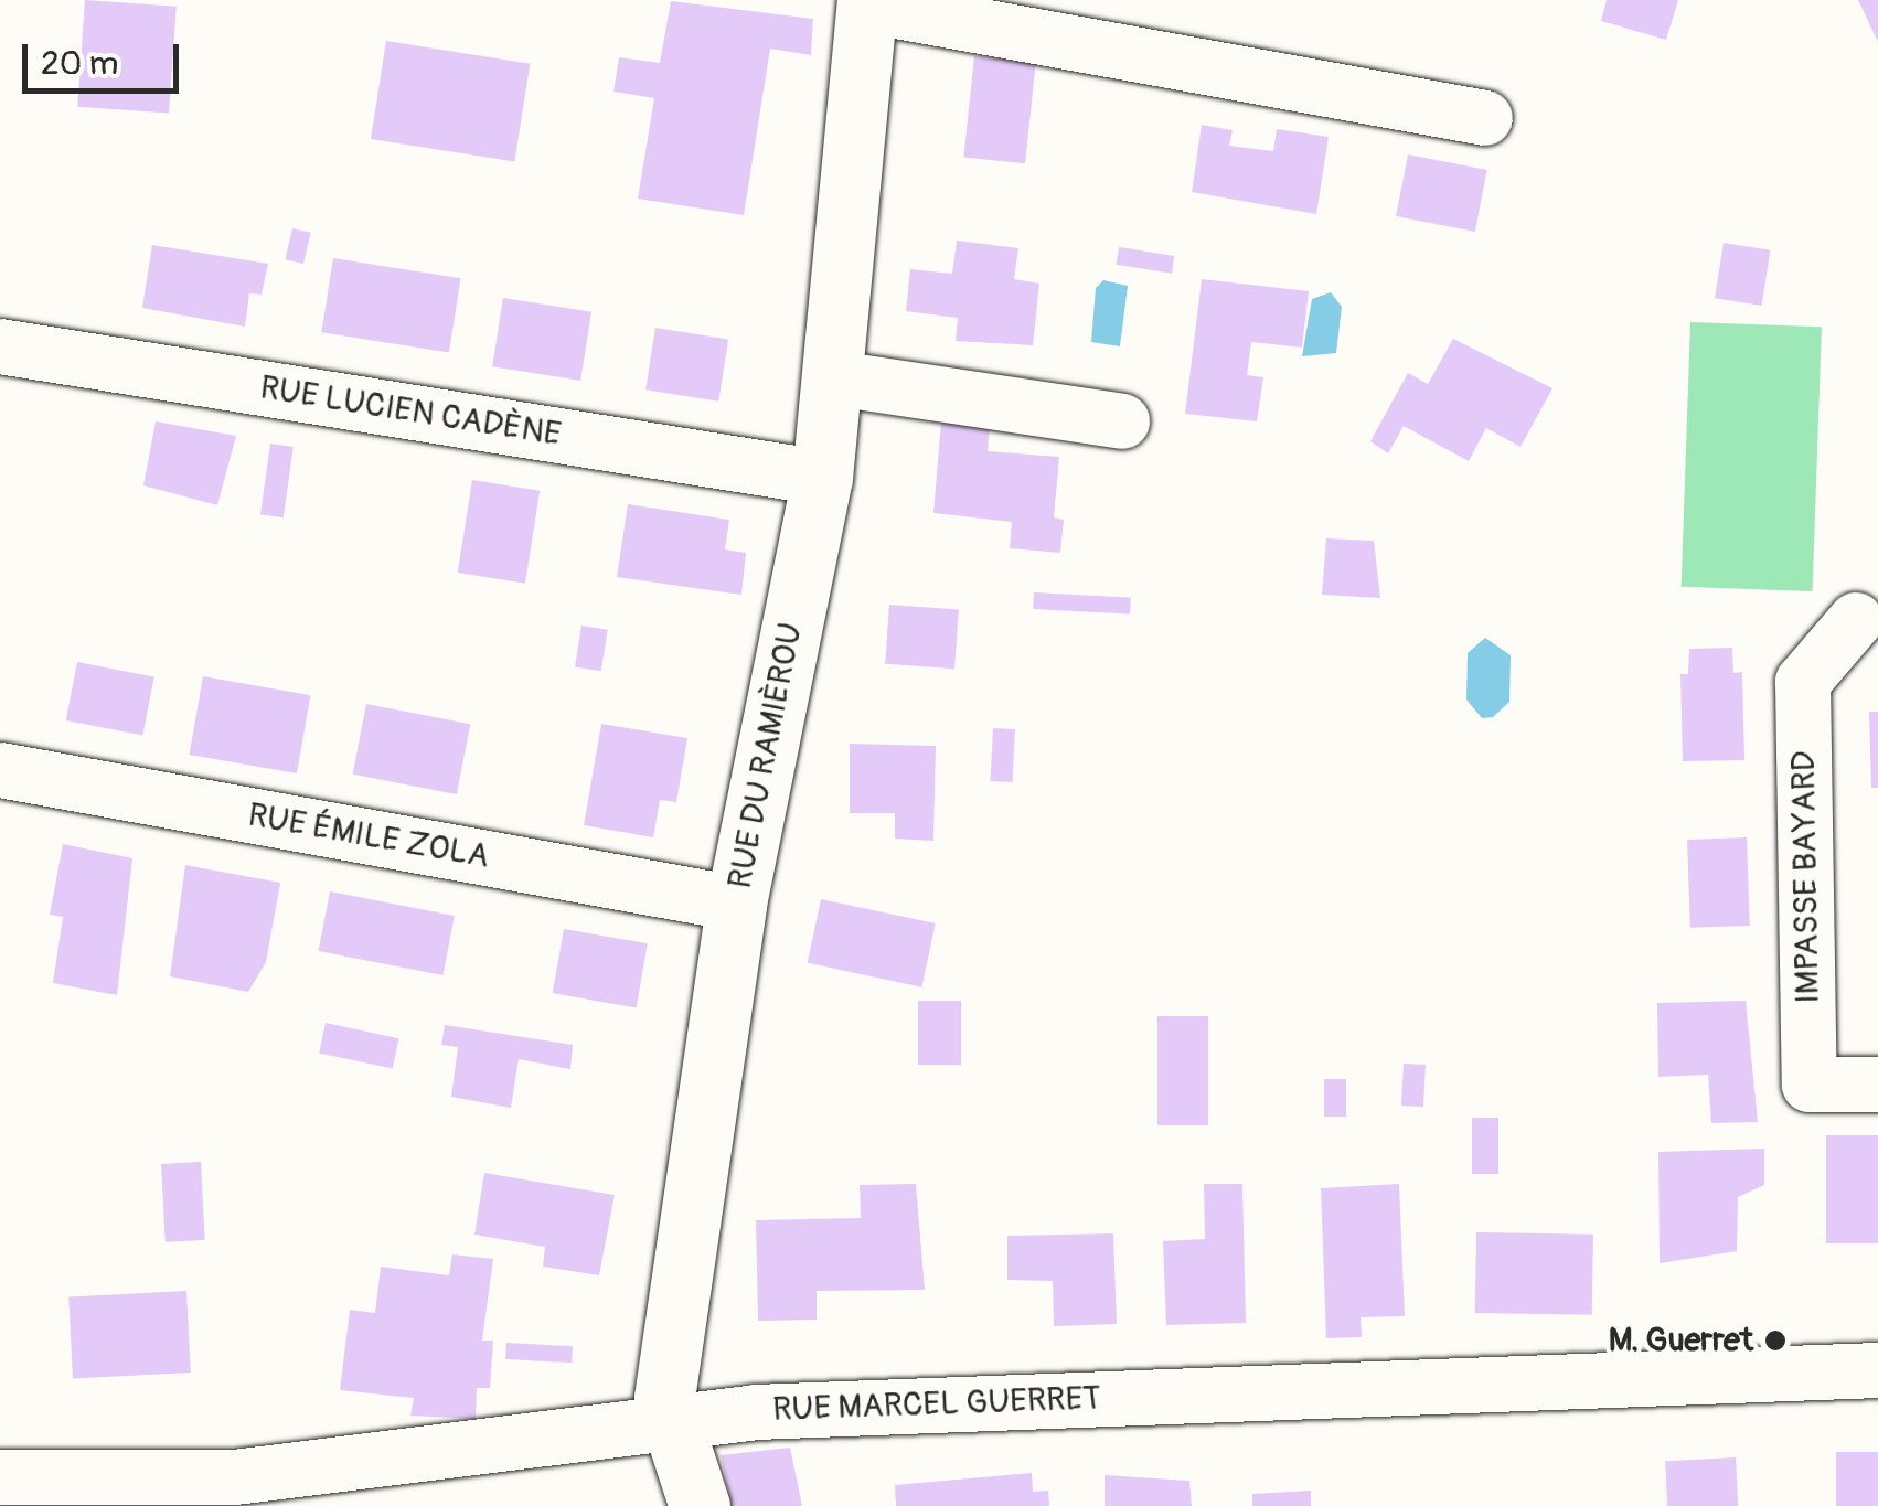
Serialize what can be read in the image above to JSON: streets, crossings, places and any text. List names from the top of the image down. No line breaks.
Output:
{"streets":{"street":["RUE LUCIEN CADÈNE","RUE DU RAMIÈROU","RUE ÉMILE ZOLA","IMPASSE BAYARD","RUE MARCEL GUERRET"]},"crossings":[["RUE LUCIEN CADÈNE","RUE DU RAMIÈROU"],["RUE DU RAMIÈROU","RUE ÉMILE ZOLA"],["RUE DU RAMIÈROU","RUE MARCEL GUERRET"]],"places":["M. Guerret"],"scale_bar":"20 m"}
